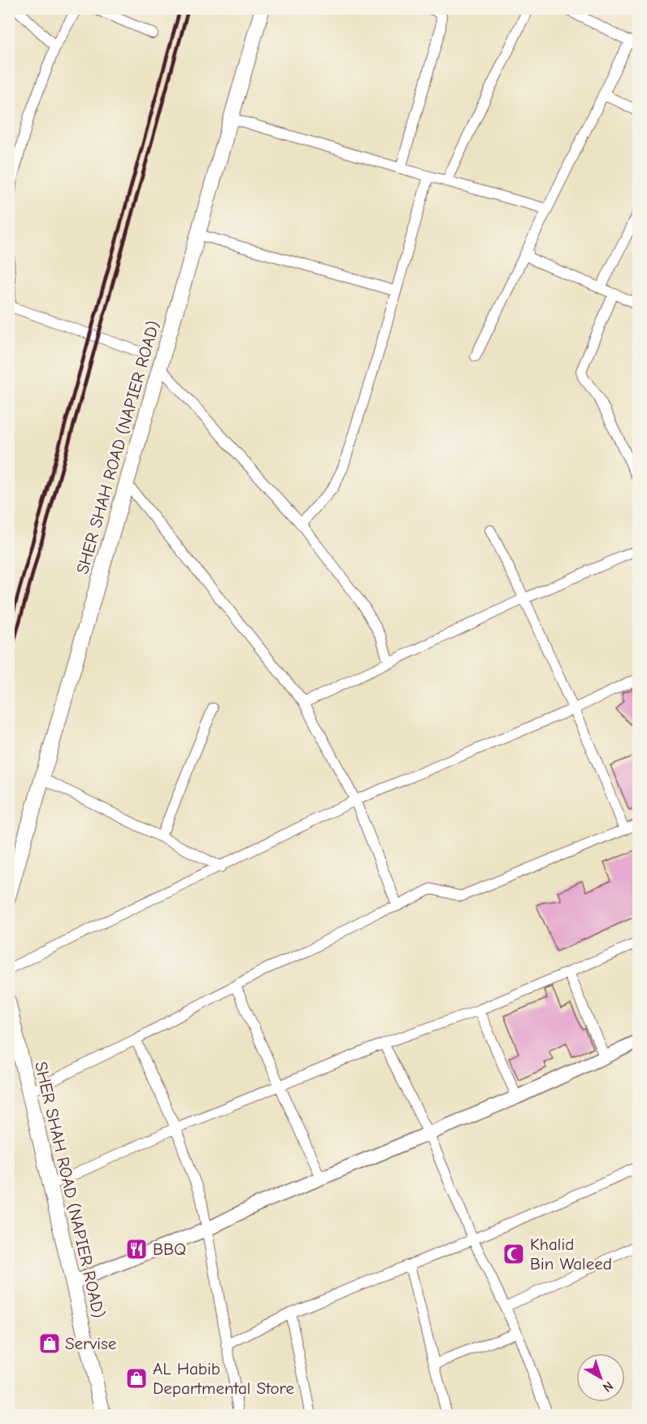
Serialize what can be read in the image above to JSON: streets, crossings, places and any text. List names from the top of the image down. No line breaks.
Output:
{"streets":{"main road":["SHER SHAH ROAD (NAPIER ROAD)"]},"places":{"restaurant":["BBQ"],"mosque":["Khalid Bin Waleed"],"shop":["Servise","AL Habib Departmental Store"]},"north":"bottom right"}
